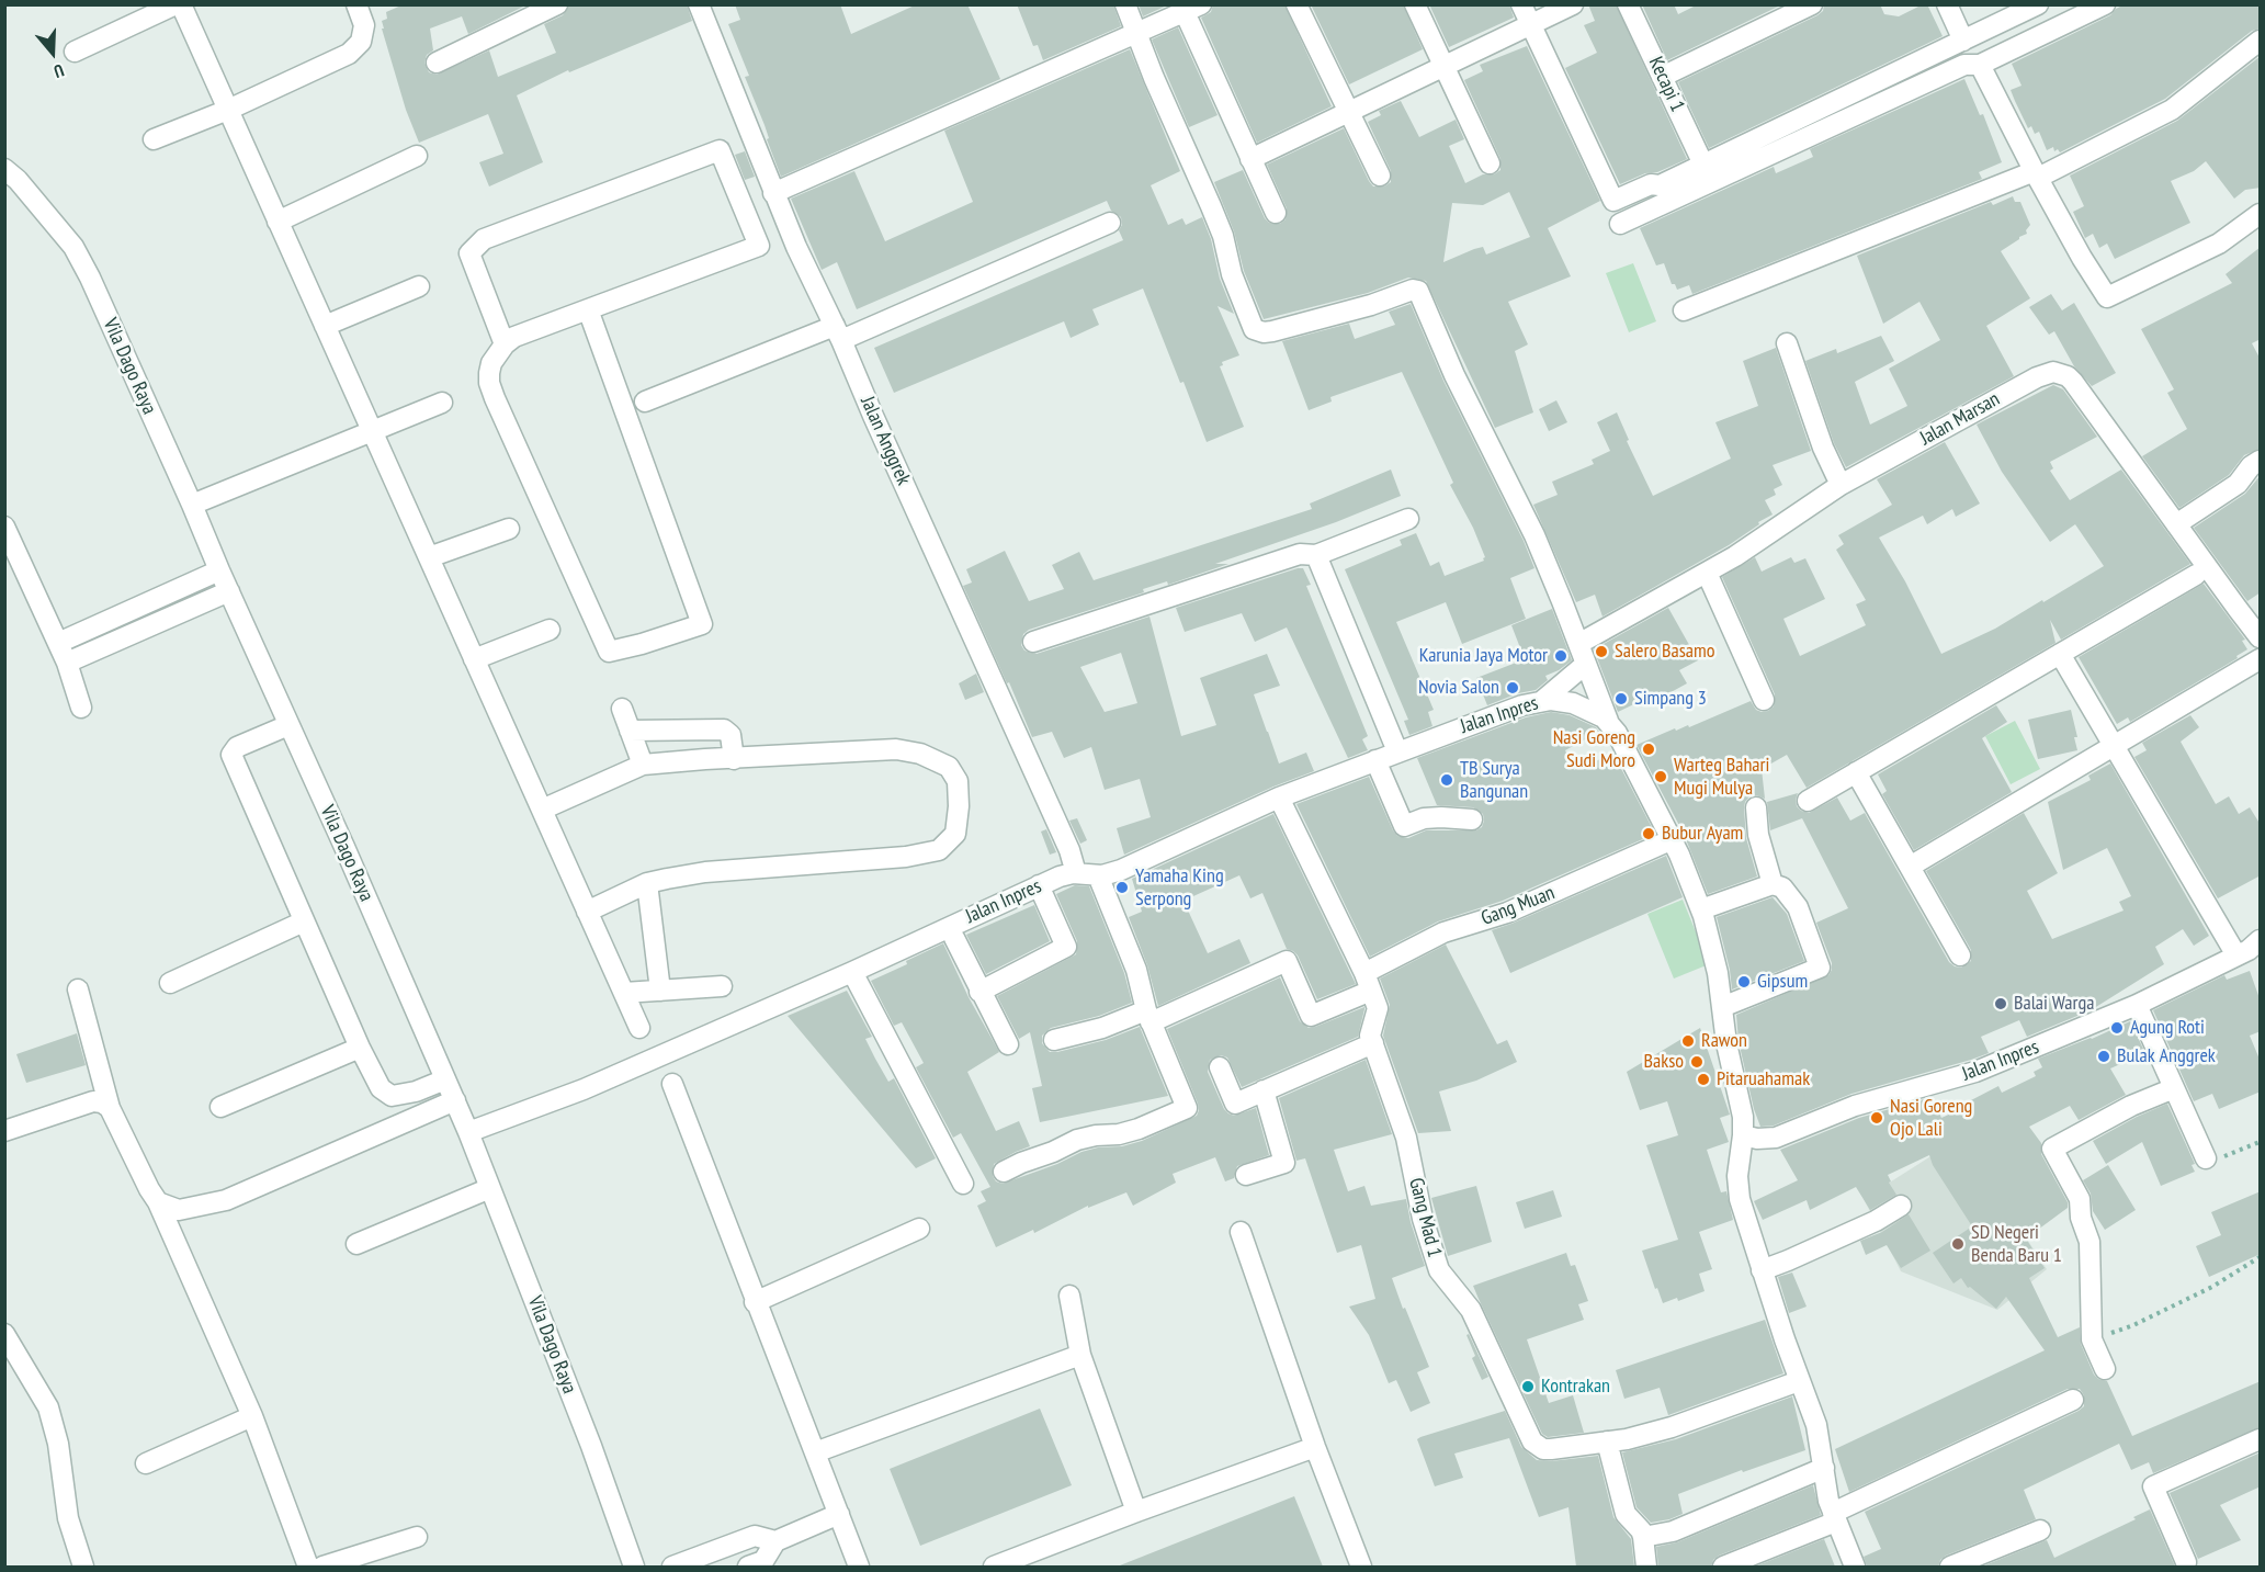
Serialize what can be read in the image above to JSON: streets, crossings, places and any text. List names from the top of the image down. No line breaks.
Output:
{"streets":{"street":["Kecapi 1","Vila Dago Raya","Jalan Marsan","Jalan Anggrek","Jalan Inpres","Gang Muan","Gang Mad 1"]},"crossings":[["Vila Dago Raya","Jalan Inpres"],["Jalan Anggrek","Jalan Inpres"],["Jalan Inpres","Gang Mad 1"],["Gang Muan","Gang Mad 1"]],"places":["Salero Basamo","Karunia Jaya Motor","Novia Salon","Simpang 3","Nasi Goreng Sudi Moro","Warteg Bahari Mugi Mulya","TB Surya Bangunan","Bubur Ayam","Yamaha King Serpong","Gipsum","Balai Warga","Agung Roti","Rawon","Bulak Anggrek","Bakso","Pitaruahamak","Nasi Goreng Ojo Lali","SD Negeri Benda Baru 1","Kontrakan"],"north":"bottom"}
